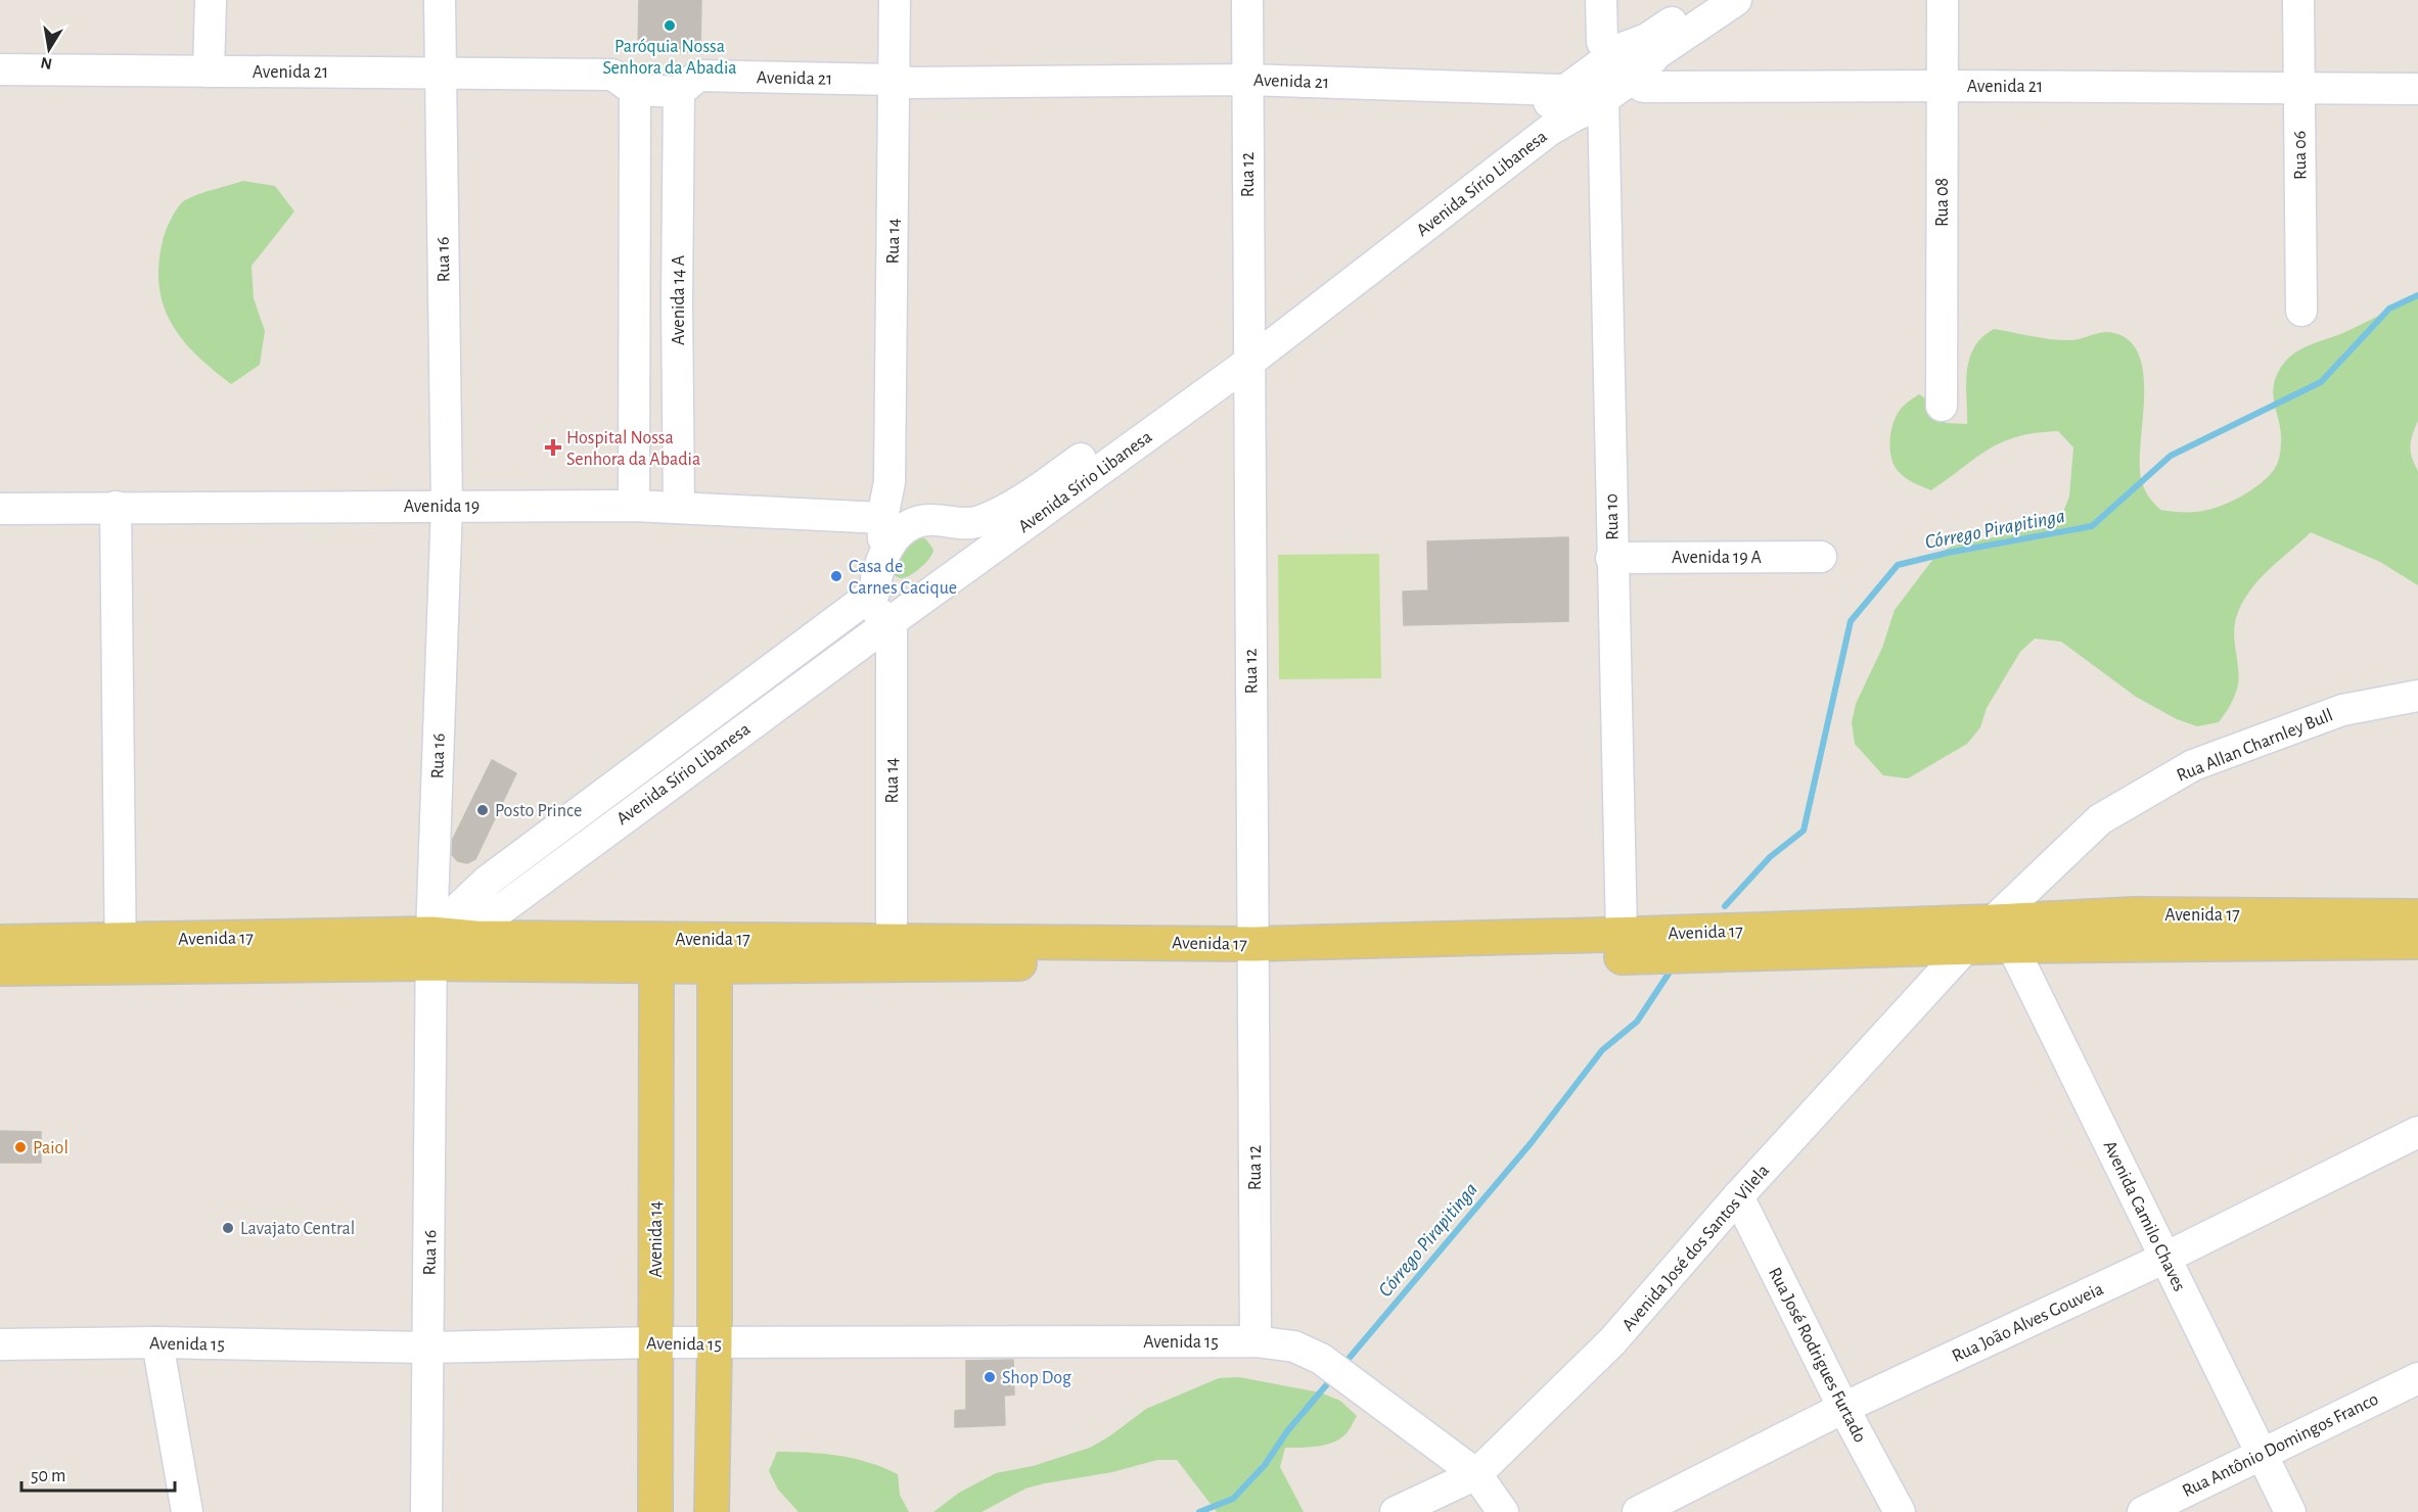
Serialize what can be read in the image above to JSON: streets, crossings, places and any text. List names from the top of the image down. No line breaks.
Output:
{"streets":{"main road":["Avenida 17","Avenida 14"],"street":["Avenida 21","Rua 06","Rua 12","Avenida Sírio Libanesa","Rua 08","Rua 14","Rua 16","Avenida 14 A","Avenida 19","Rua 10","Avenida 19 A","Rua Allan Charnley Bull","Avenida Camilo Chaves","Avenida José dos Santos Vilela","Rua João Alves Gouveia","Avenida 15","Rua José Rodrigues Furtado","Rua Antônio Domingos Franco"]},"crossings":[["Avenida 21","Rua 06"],["Avenida 21","Rua 12"],["Avenida 21","Avenida Sírio Libanesa"],["Avenida 21","Rua 08"],["Avenida 21","Rua 14"],["Avenida 21","Rua 16"],["Avenida 21","Avenida 14 A"],["Avenida 21","Rua 10"],["Rua 12","Avenida Sírio Libanesa"],["Rua 12","Avenida 17"],["Rua 12","Avenida 15"],["Avenida Sírio Libanesa","Rua 14"],["Avenida Sírio Libanesa","Rua 16"],["Avenida Sírio Libanesa","Rua 10"],["Avenida Sírio Libanesa","Avenida 17"],["Rua 14","Avenida 19"],["Rua 14","Avenida 17"],["Rua 16","Avenida 19"],["Rua 16","Avenida 17"],["Rua 16","Avenida 15"],["Avenida 14 A","Avenida 19"],["Rua 10","Avenida 19 A"],["Rua 10","Avenida 17"],["Rua Allan Charnley Bull","Avenida 17"],["Rua Allan Charnley Bull","Avenida Camilo Chaves"],["Avenida 17","Avenida Camilo Chaves"],["Avenida 17","Avenida 14"],["Avenida 17","Avenida José dos Santos Vilela"],["Avenida Camilo Chaves","Rua João Alves Gouveia"],["Avenida Camilo Chaves","Rua Antônio Domingos Franco"],["Avenida 14","Avenida 15"],["Avenida José dos Santos Vilela","Avenida 15"],["Avenida José dos Santos Vilela","Rua José Rodrigues Furtado"],["Rua João Alves Gouveia","Rua José Rodrigues Furtado"]],"water":["Córrego Pirapitinga"],"places":{"other":["Paróquia Nossa Senhora da Abadia","Casa de Carnes Cacique","Posto Prince","Paiol","Lavajato Central","Shop Dog"],"health":["Hospital Nossa Senhora da Abadia"]},"scale_bar":"50 m","north":"bottom"}
